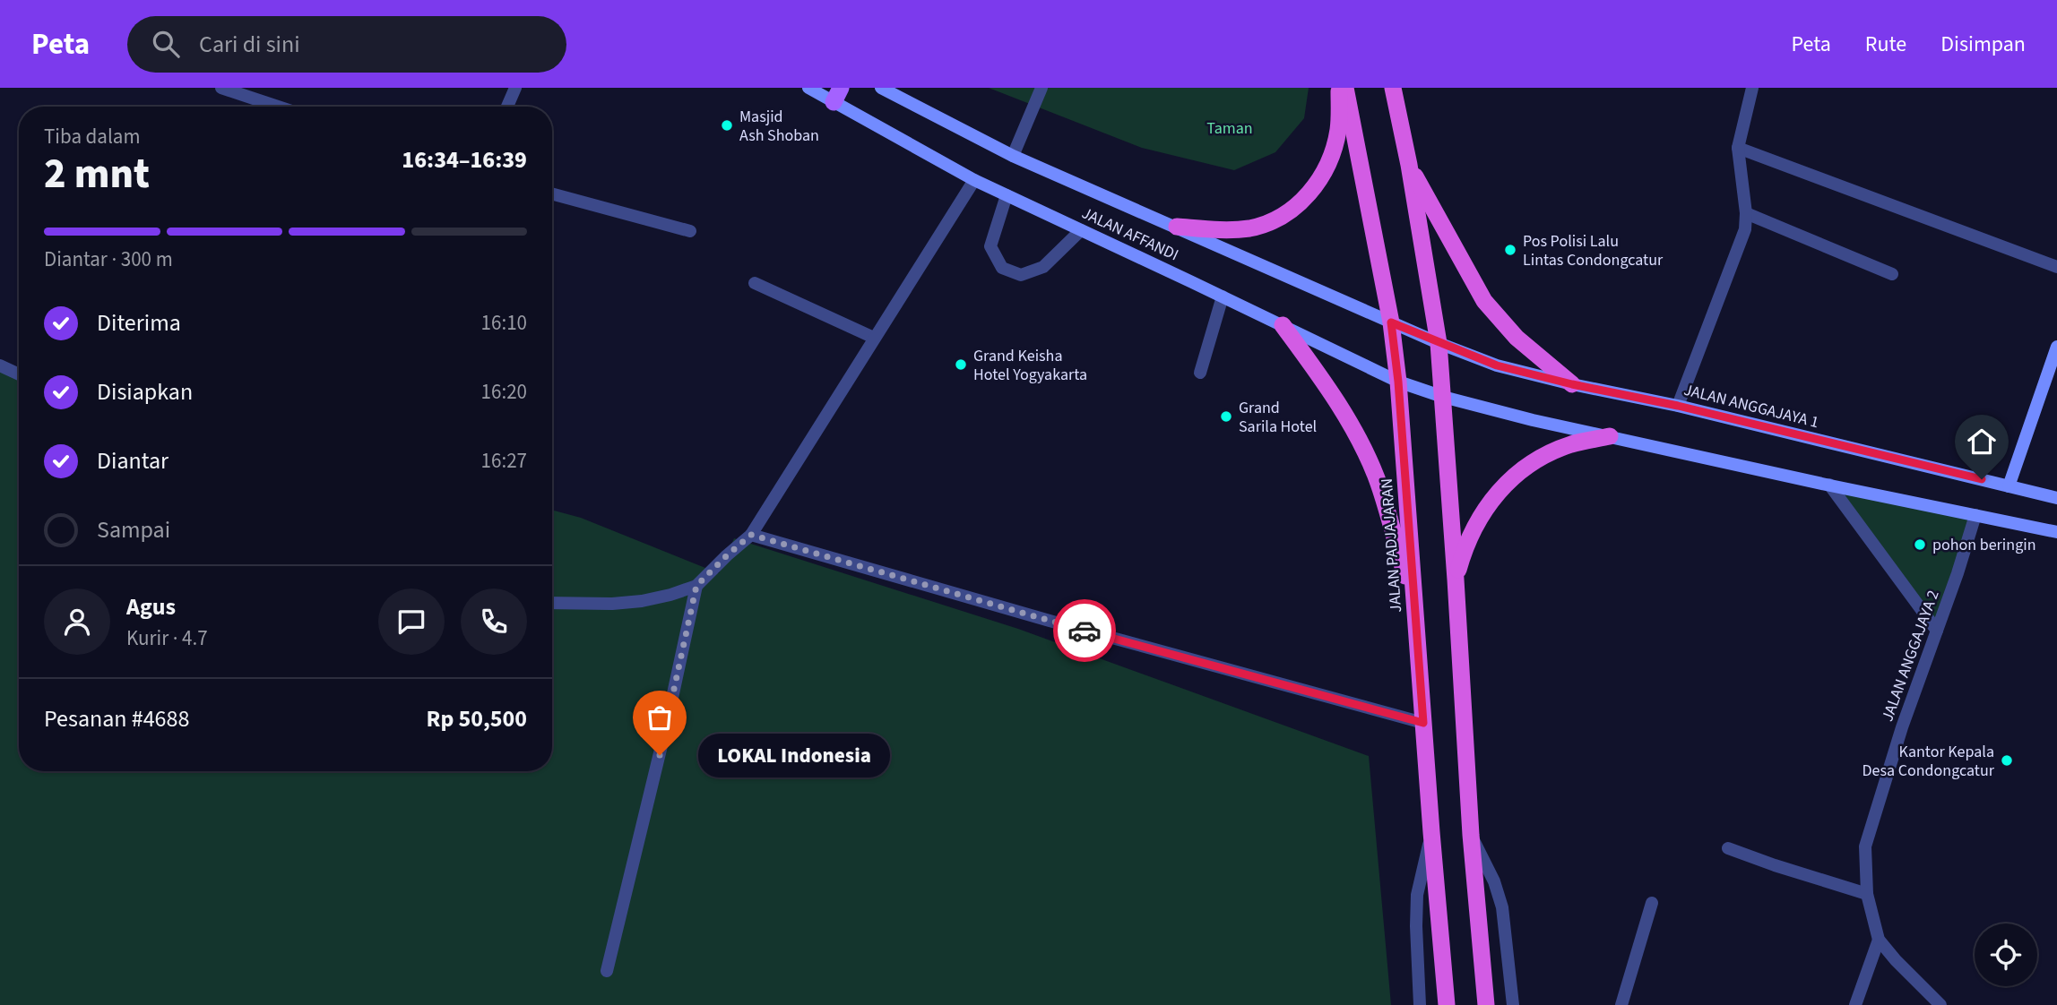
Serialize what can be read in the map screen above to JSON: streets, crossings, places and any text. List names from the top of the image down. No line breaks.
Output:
{"streets":{"highway":["JALAN PADJAJARAN"],"main road":["JALAN AFFANDI","JALAN ANGGAJAYA 1"],"street":["JALAN ANGGAJAYA 2"]},"crossings":[["JALAN AFFANDI","JALAN ANGGAJAYA 1"],["JALAN AFFANDI","JALAN PADJAJARAN"]],"parks":["Taman"],"places":["Masjid Ash Shoban","Pos Polisi Lalu Lintas Condongcatur","Grand Keisha Hotel Yogyakarta","Grand Sarila Hotel","pohon beringin","LOKAL Indonesia","Kantor Kepala Desa Condongcatur"],"page":{"header":"Peta","search":"Cari di sini","nav":["Peta","Rute","Disimpan"],"heading":["2 mnt","Tiba dalam","16:34–16:39"],"panel":["Agus","Kurir · 4.7","Pesanan #4688","Rp 50,500"],"bar":"Diantar · 300 m","list":[["Diterima","16:10"],["Disiapkan","16:20"],["Diantar","16:27"],"Sampai"],"bubble":"LOKAL Indonesia"}}
